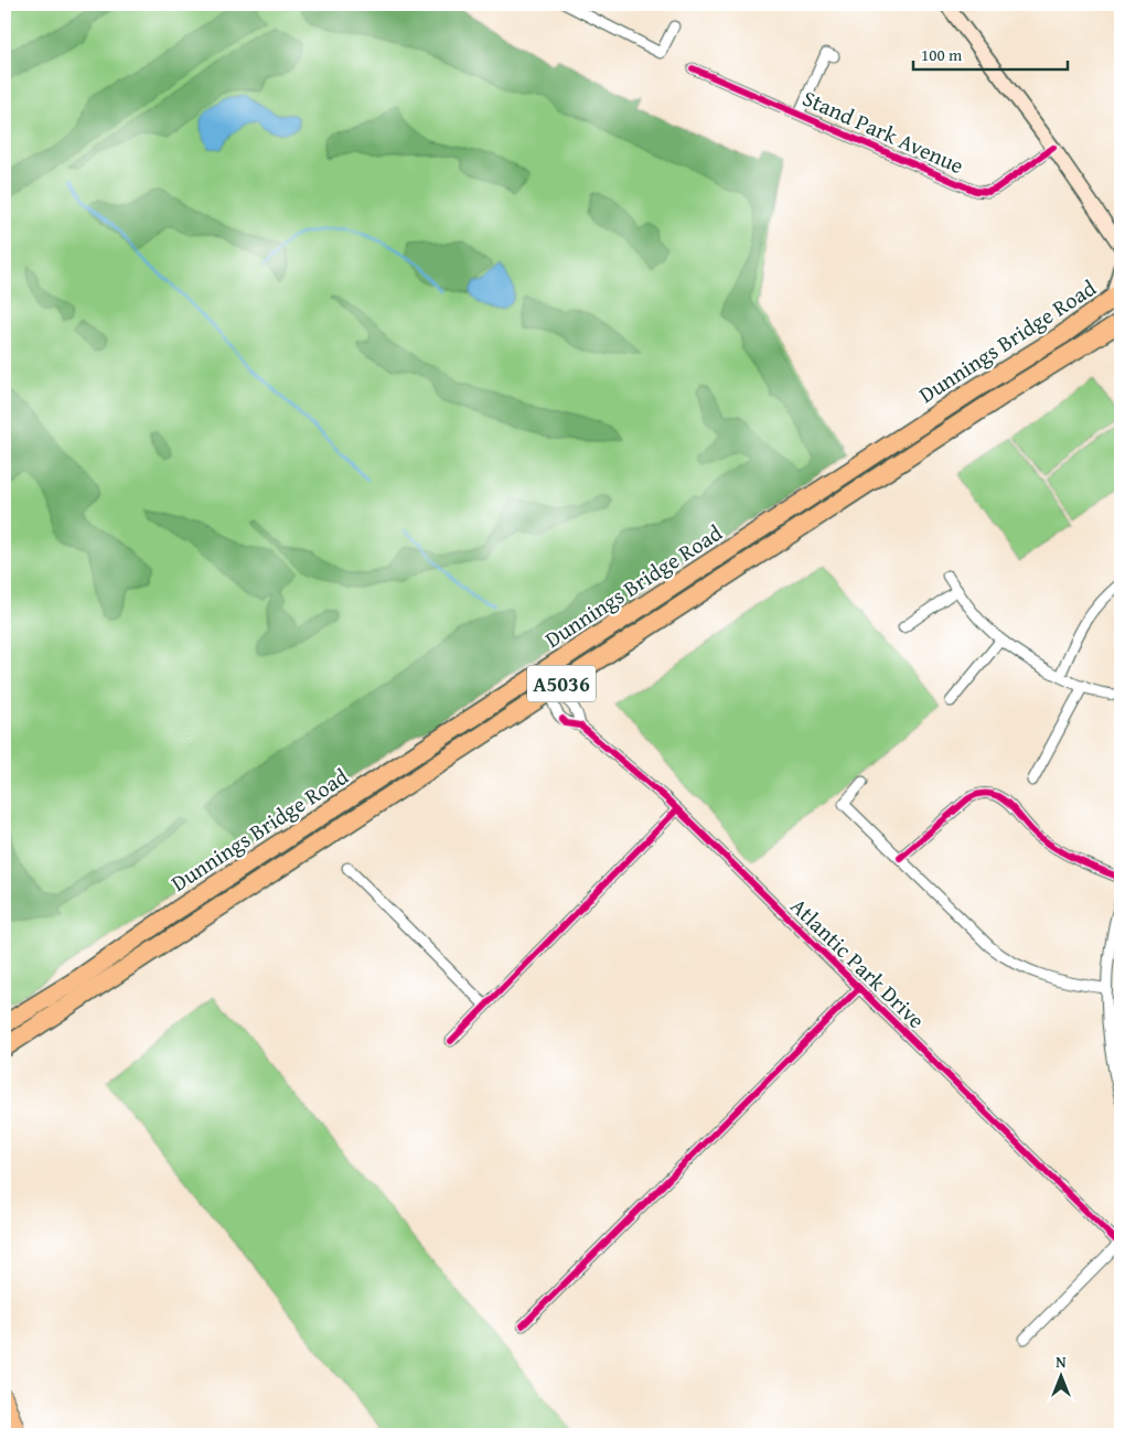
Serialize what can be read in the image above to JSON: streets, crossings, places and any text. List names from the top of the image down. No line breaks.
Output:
{"streets":{"highway":["Dunnings Bridge Road","A5036"],"street":["Stand Park Avenue","Atlantic Park Drive"]},"crossings":[["Dunnings Bridge Road","Atlantic Park Drive"]],"scale_bar":"100 m","north":"top"}
